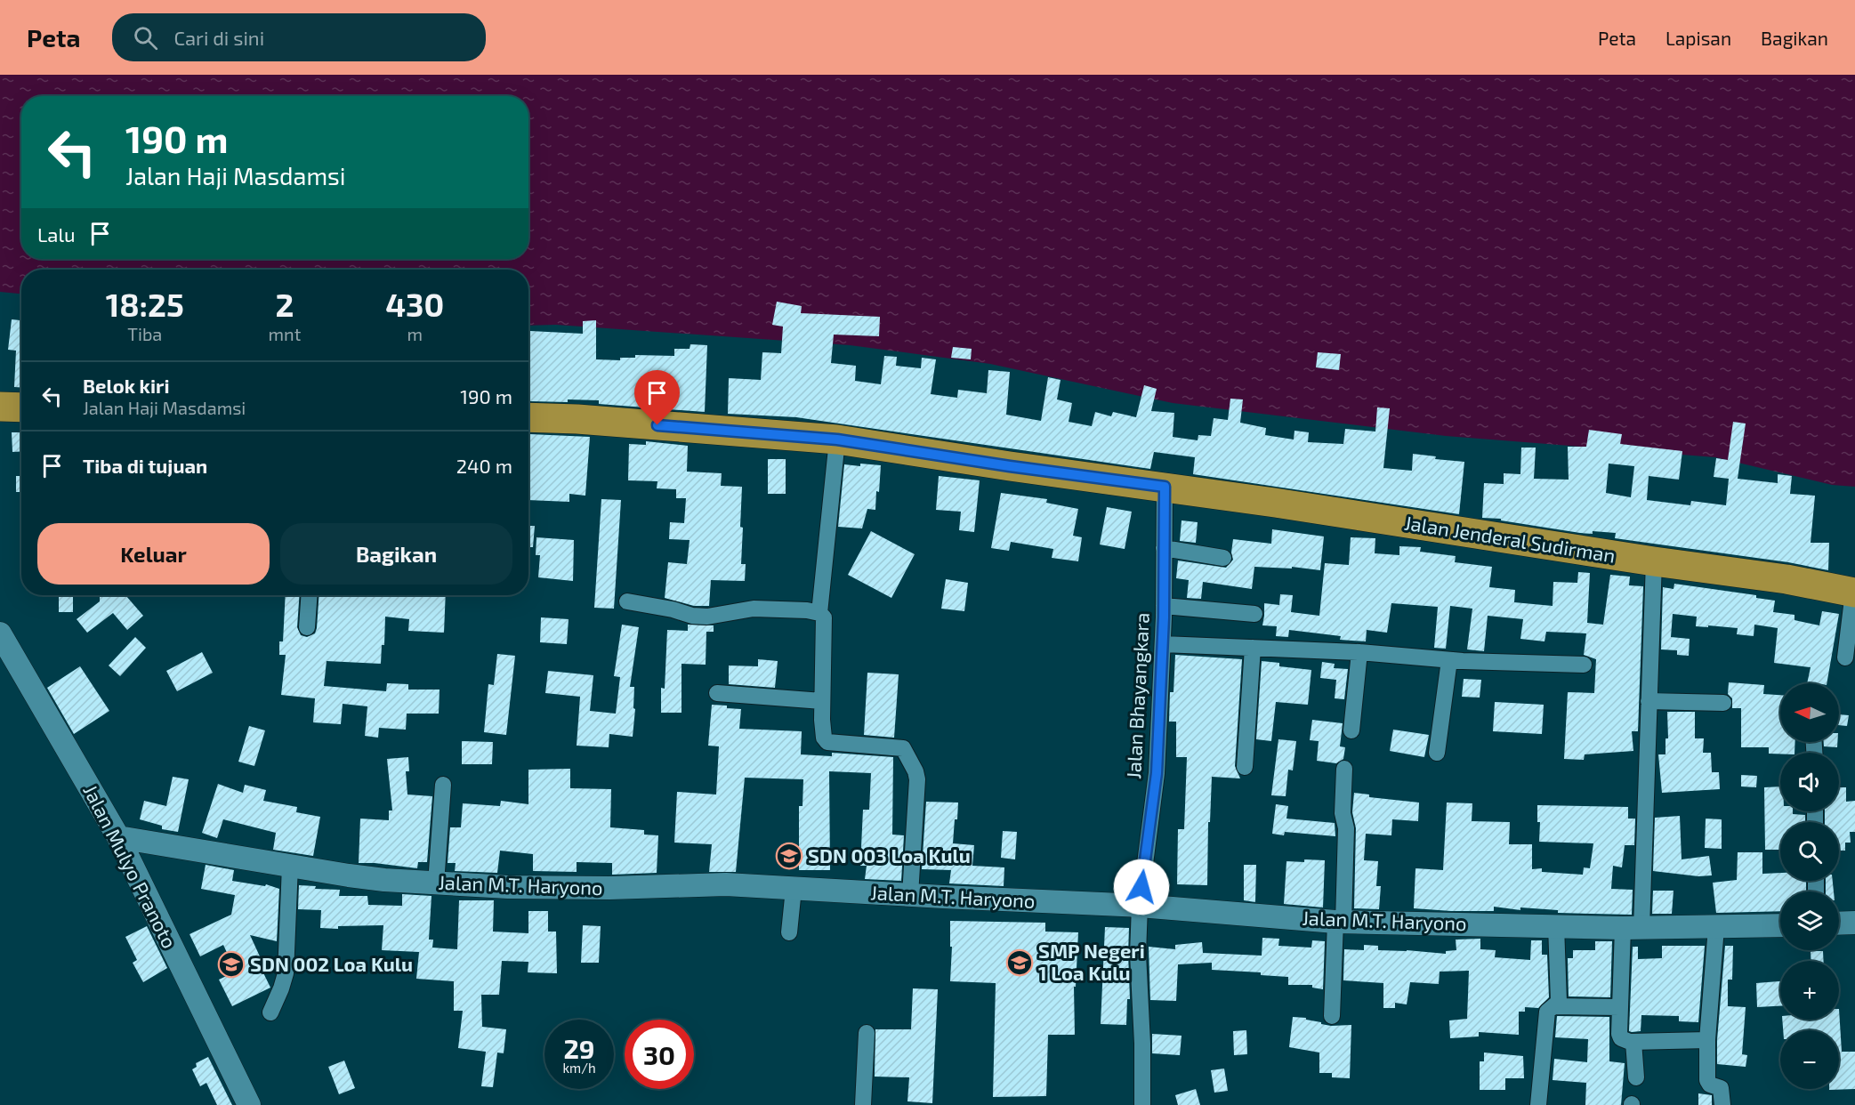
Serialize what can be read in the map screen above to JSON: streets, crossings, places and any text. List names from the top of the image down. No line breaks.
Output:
{"streets":{"highway":["Jalan Jenderal Sudirman"],"street":["Jalan Bhayangkara","Jalan Mulyo Pranoto","Jalan M.T. Haryono"]},"crossings":[["Jalan Jenderal Sudirman","Jalan Bhayangkara"],["Jalan Bhayangkara","Jalan M.T. Haryono"],["Jalan Mulyo Pranoto","Jalan M.T. Haryono"]],"places":{"school or university":["SDN 003 Loa Kulu","SMP Negeri 1 Loa Kulu","SDN 002 Loa Kulu"]},"north":"left","page":{"header":"Peta","search":"Cari di sini","nav":["Peta","Lapisan","Bagikan"],"turn":["190 m","Jalan Haji Masdamsi"],"then":"Lalu","eta":["18:25","Tiba","2","mnt","430","m"],"list":[{"name":"Belok kiri","note":"Jalan Haji Masdamsi","value":"190 m"},{"name":"Tiba di tujuan","value":"240 m"}],"buttons":["Keluar","Bagikan"],"map_buttons":["+","−"],"speed":"29 km/h","limit":"30"}}
